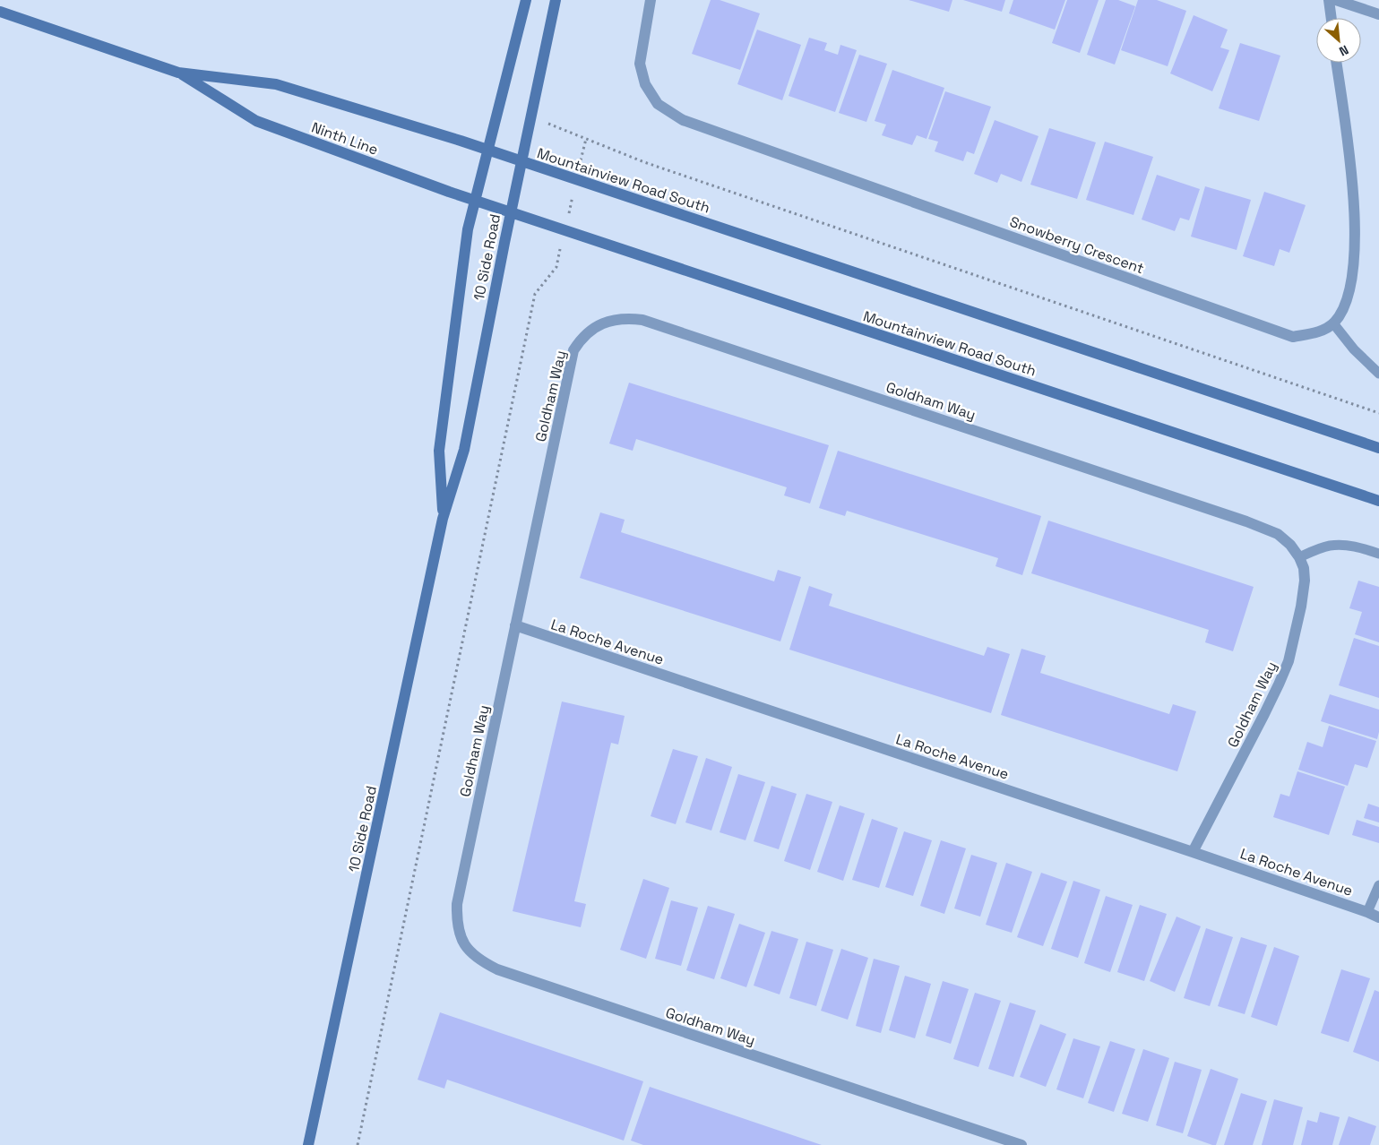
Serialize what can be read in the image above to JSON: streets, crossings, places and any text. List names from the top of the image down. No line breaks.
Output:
{"streets":{"main road":["Ninth Line","Mountainview Road South","10 Side Road"],"street":["Snowberry Crescent","Goldham Way","La Roche Avenue"]},"crossings":[["Ninth Line","Mountainview Road South"],["Ninth Line","10 Side Road"],["Mountainview Road South","10 Side Road"],["Goldham Way","La Roche Avenue"]],"north":"bottom right"}
